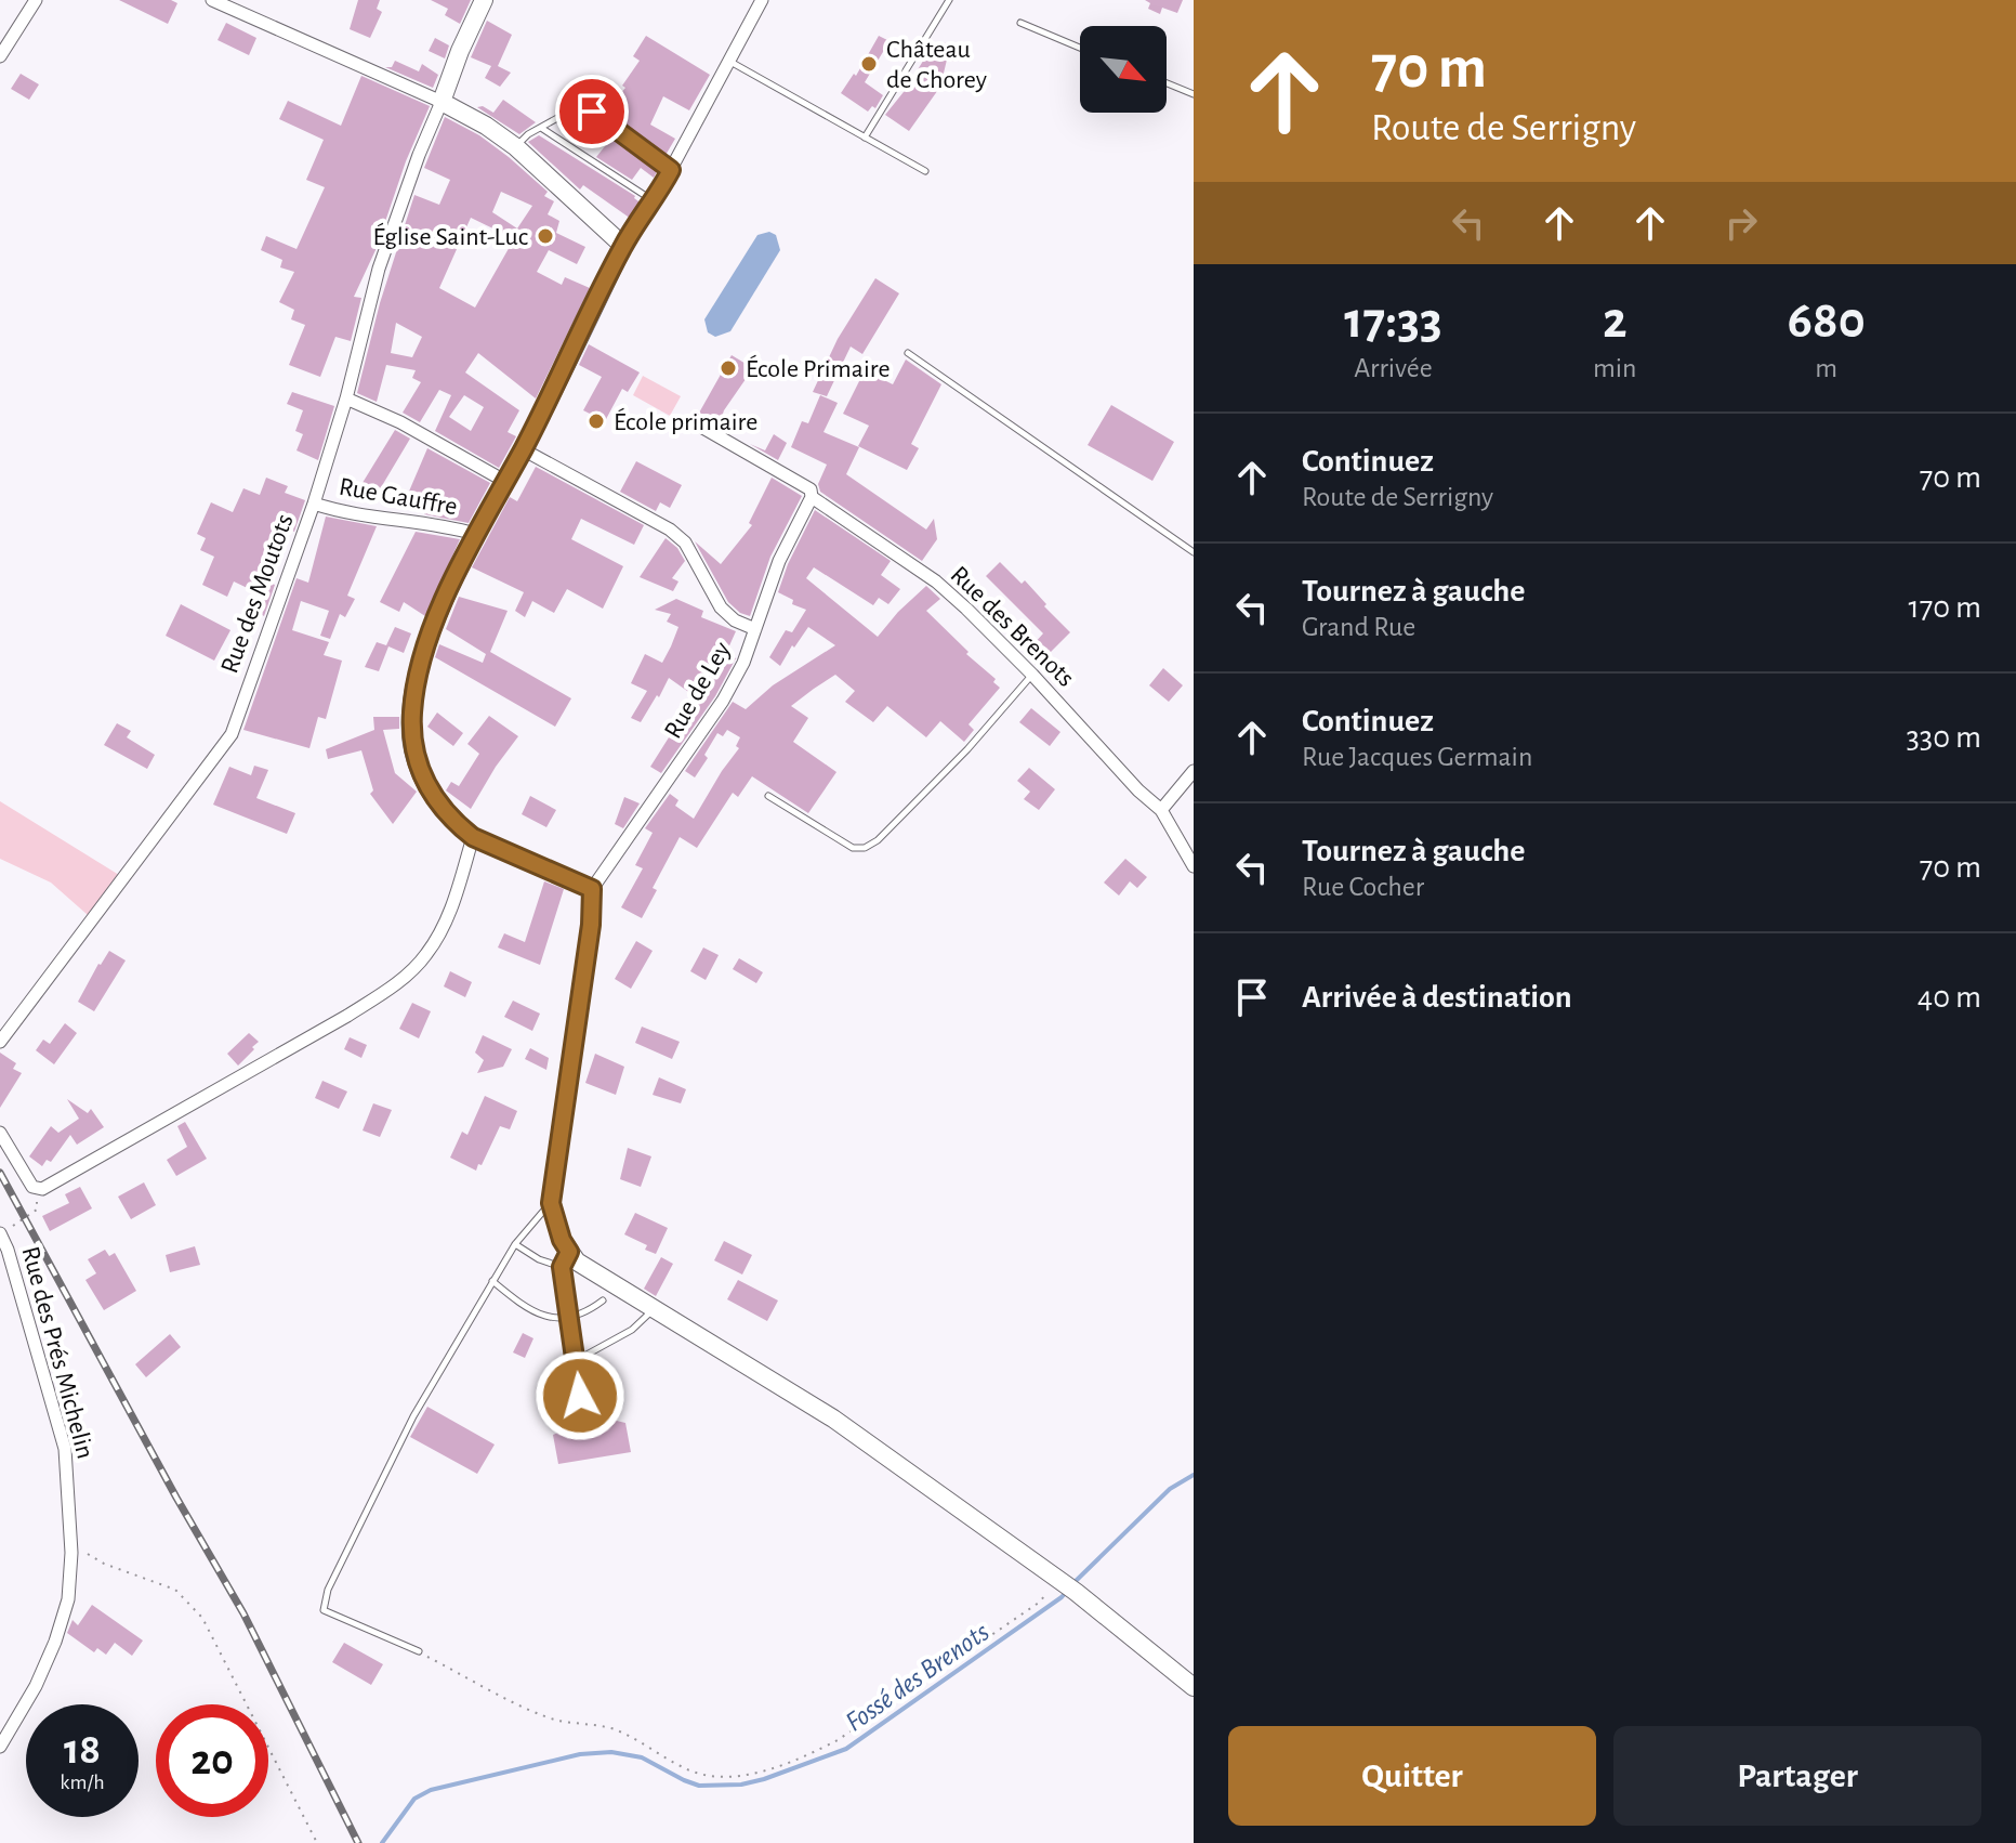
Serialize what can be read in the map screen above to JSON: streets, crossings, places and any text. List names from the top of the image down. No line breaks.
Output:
{"streets":{"street":["Rue Gauffre","Rue des Moutots","Rue des Brenots","Rue de Ley","Rue des Prés Michelin"]},"crossings":[["Rue Gauffre","Rue des Moutots"],["Rue des Brenots","Rue de Ley"]],"water":["Fossé des Brenots"],"places":["Château de Chorey","Église Saint-Luc","École Primaire","École primaire"],"north":"bottom right","page":{"turn":["70 m","Route de Serrigny"],"eta":["17:33","Arrivée","2","min","680","m"],"list":[{"name":"Continuez","note":"Route de Serrigny","value":"70 m"},{"name":"Tournez à gauche","note":"Grand Rue","value":"170 m"},{"name":"Continuez","note":"Rue Jacques Germain","value":"330 m"},{"name":"Tournez à gauche","note":"Rue Cocher","value":"70 m"},{"name":"Arrivée à destination","value":"40 m"}],"speed":"18 km/h","limit":"20","buttons":["Quitter","Partager"]}}
